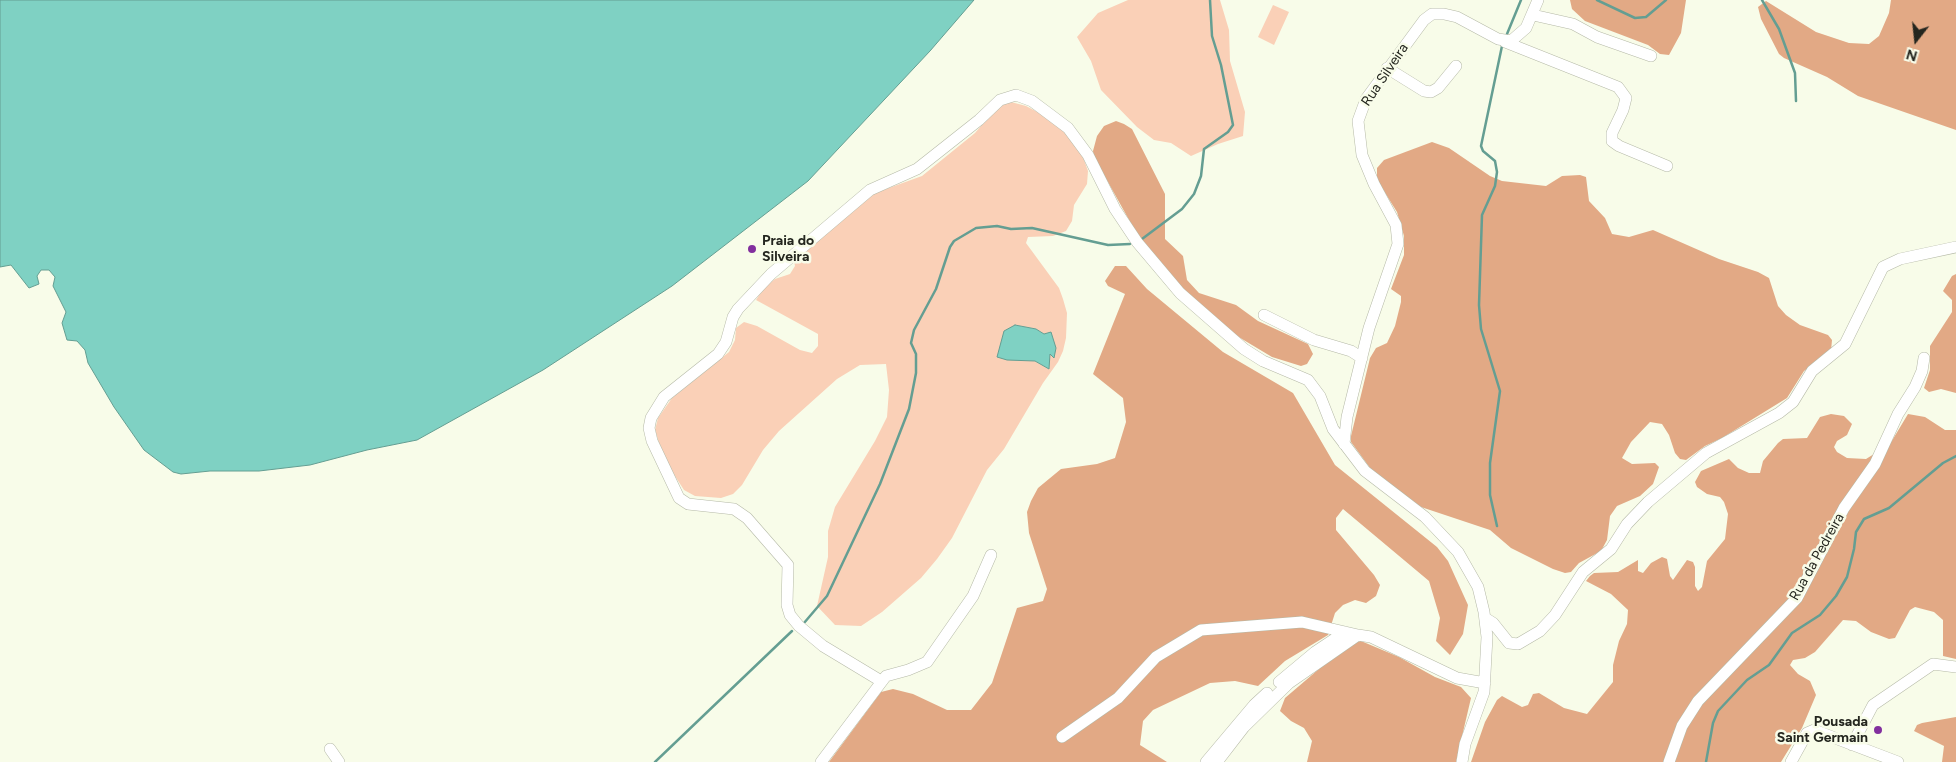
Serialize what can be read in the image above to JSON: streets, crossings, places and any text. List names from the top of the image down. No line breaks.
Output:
{"streets":{"street":["Rua Silveira","Rua da Pedreira"]},"places":["Praia do Silveira","Pousada Saint Germain"],"north":"bottom"}
